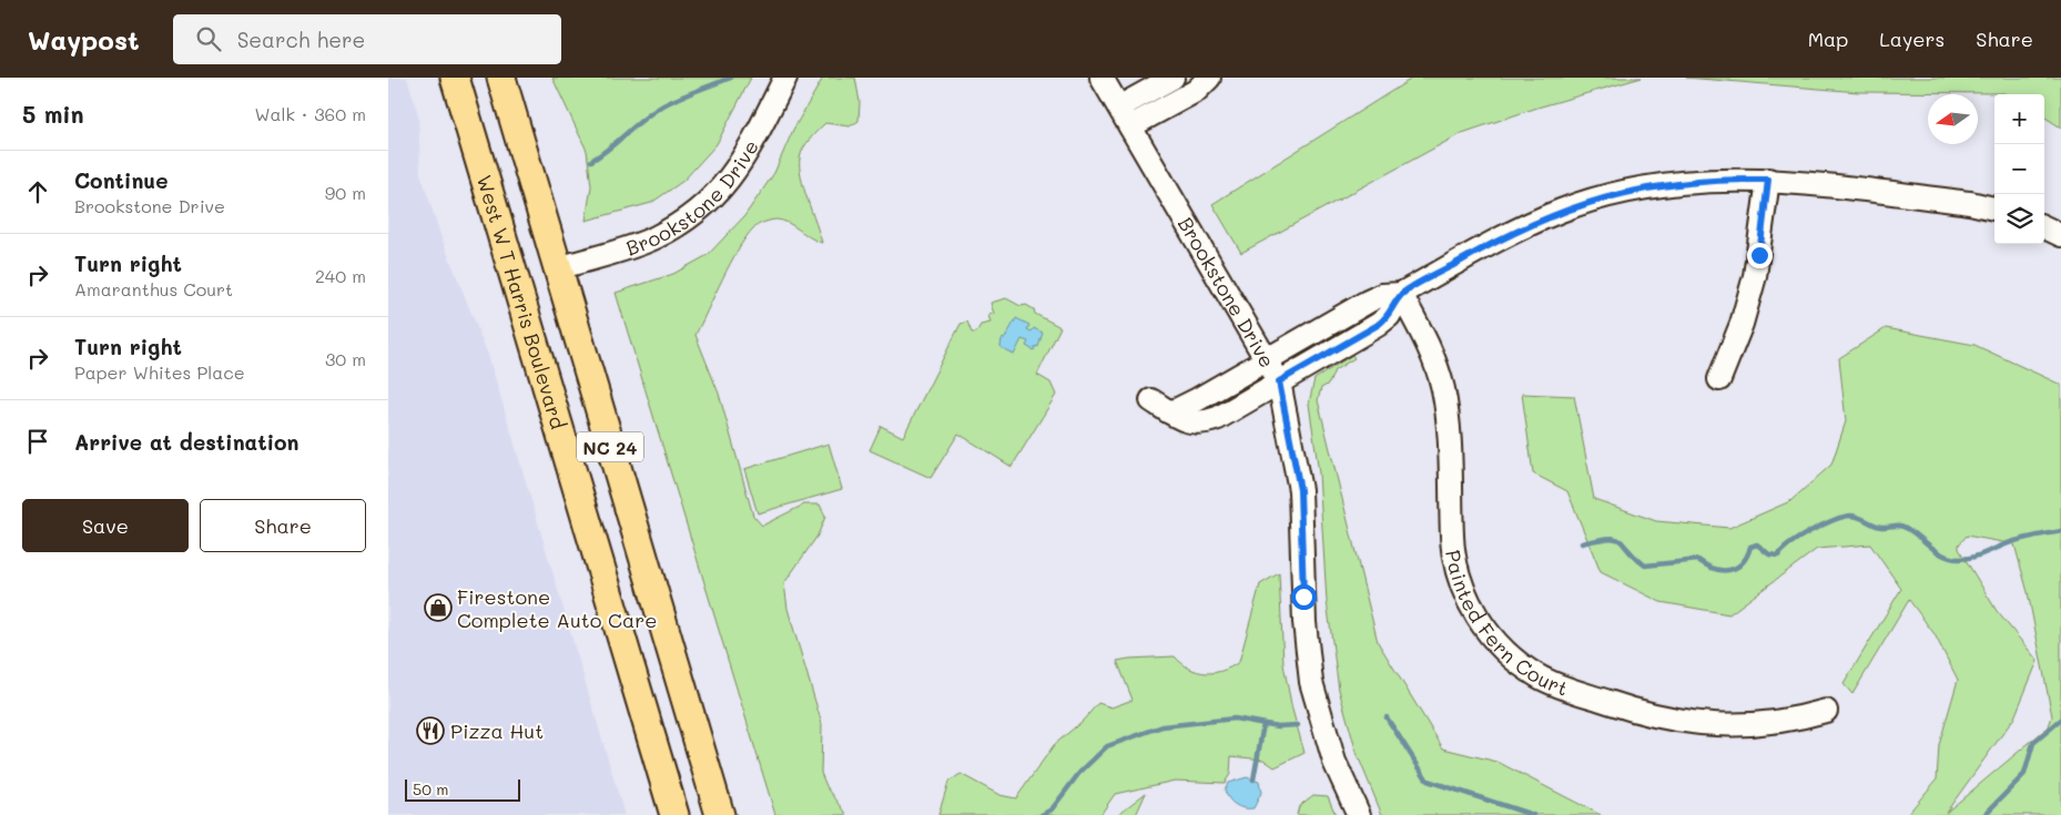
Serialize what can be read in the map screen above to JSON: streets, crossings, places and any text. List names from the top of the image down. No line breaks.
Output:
{"streets":{"main road":["West W T Harris Boulevard","NC 24"],"street":["Brookstone Drive","Painted Fern Court"]},"crossings":[["Brookstone Drive","NC 24"]],"places":{"shop":["Firestone Complete Auto Care"],"restaurant":["Pizza Hut"]},"scale_bar":"50 m","north":"left","page":{"header":"Waypost","search":"Search here","nav":["Map","Layers","Share"],"heading":["5 min","Walk · 360 m"],"map_buttons":["+","−"],"list":[["Continue","Brookstone Drive","90 m"],["Turn right","Amaranthus Court","240 m"],["Turn right","Paper Whites Place","30 m"],"Arrive at destination"],"buttons":["Save","Share"],"scale":"50 m"}}
